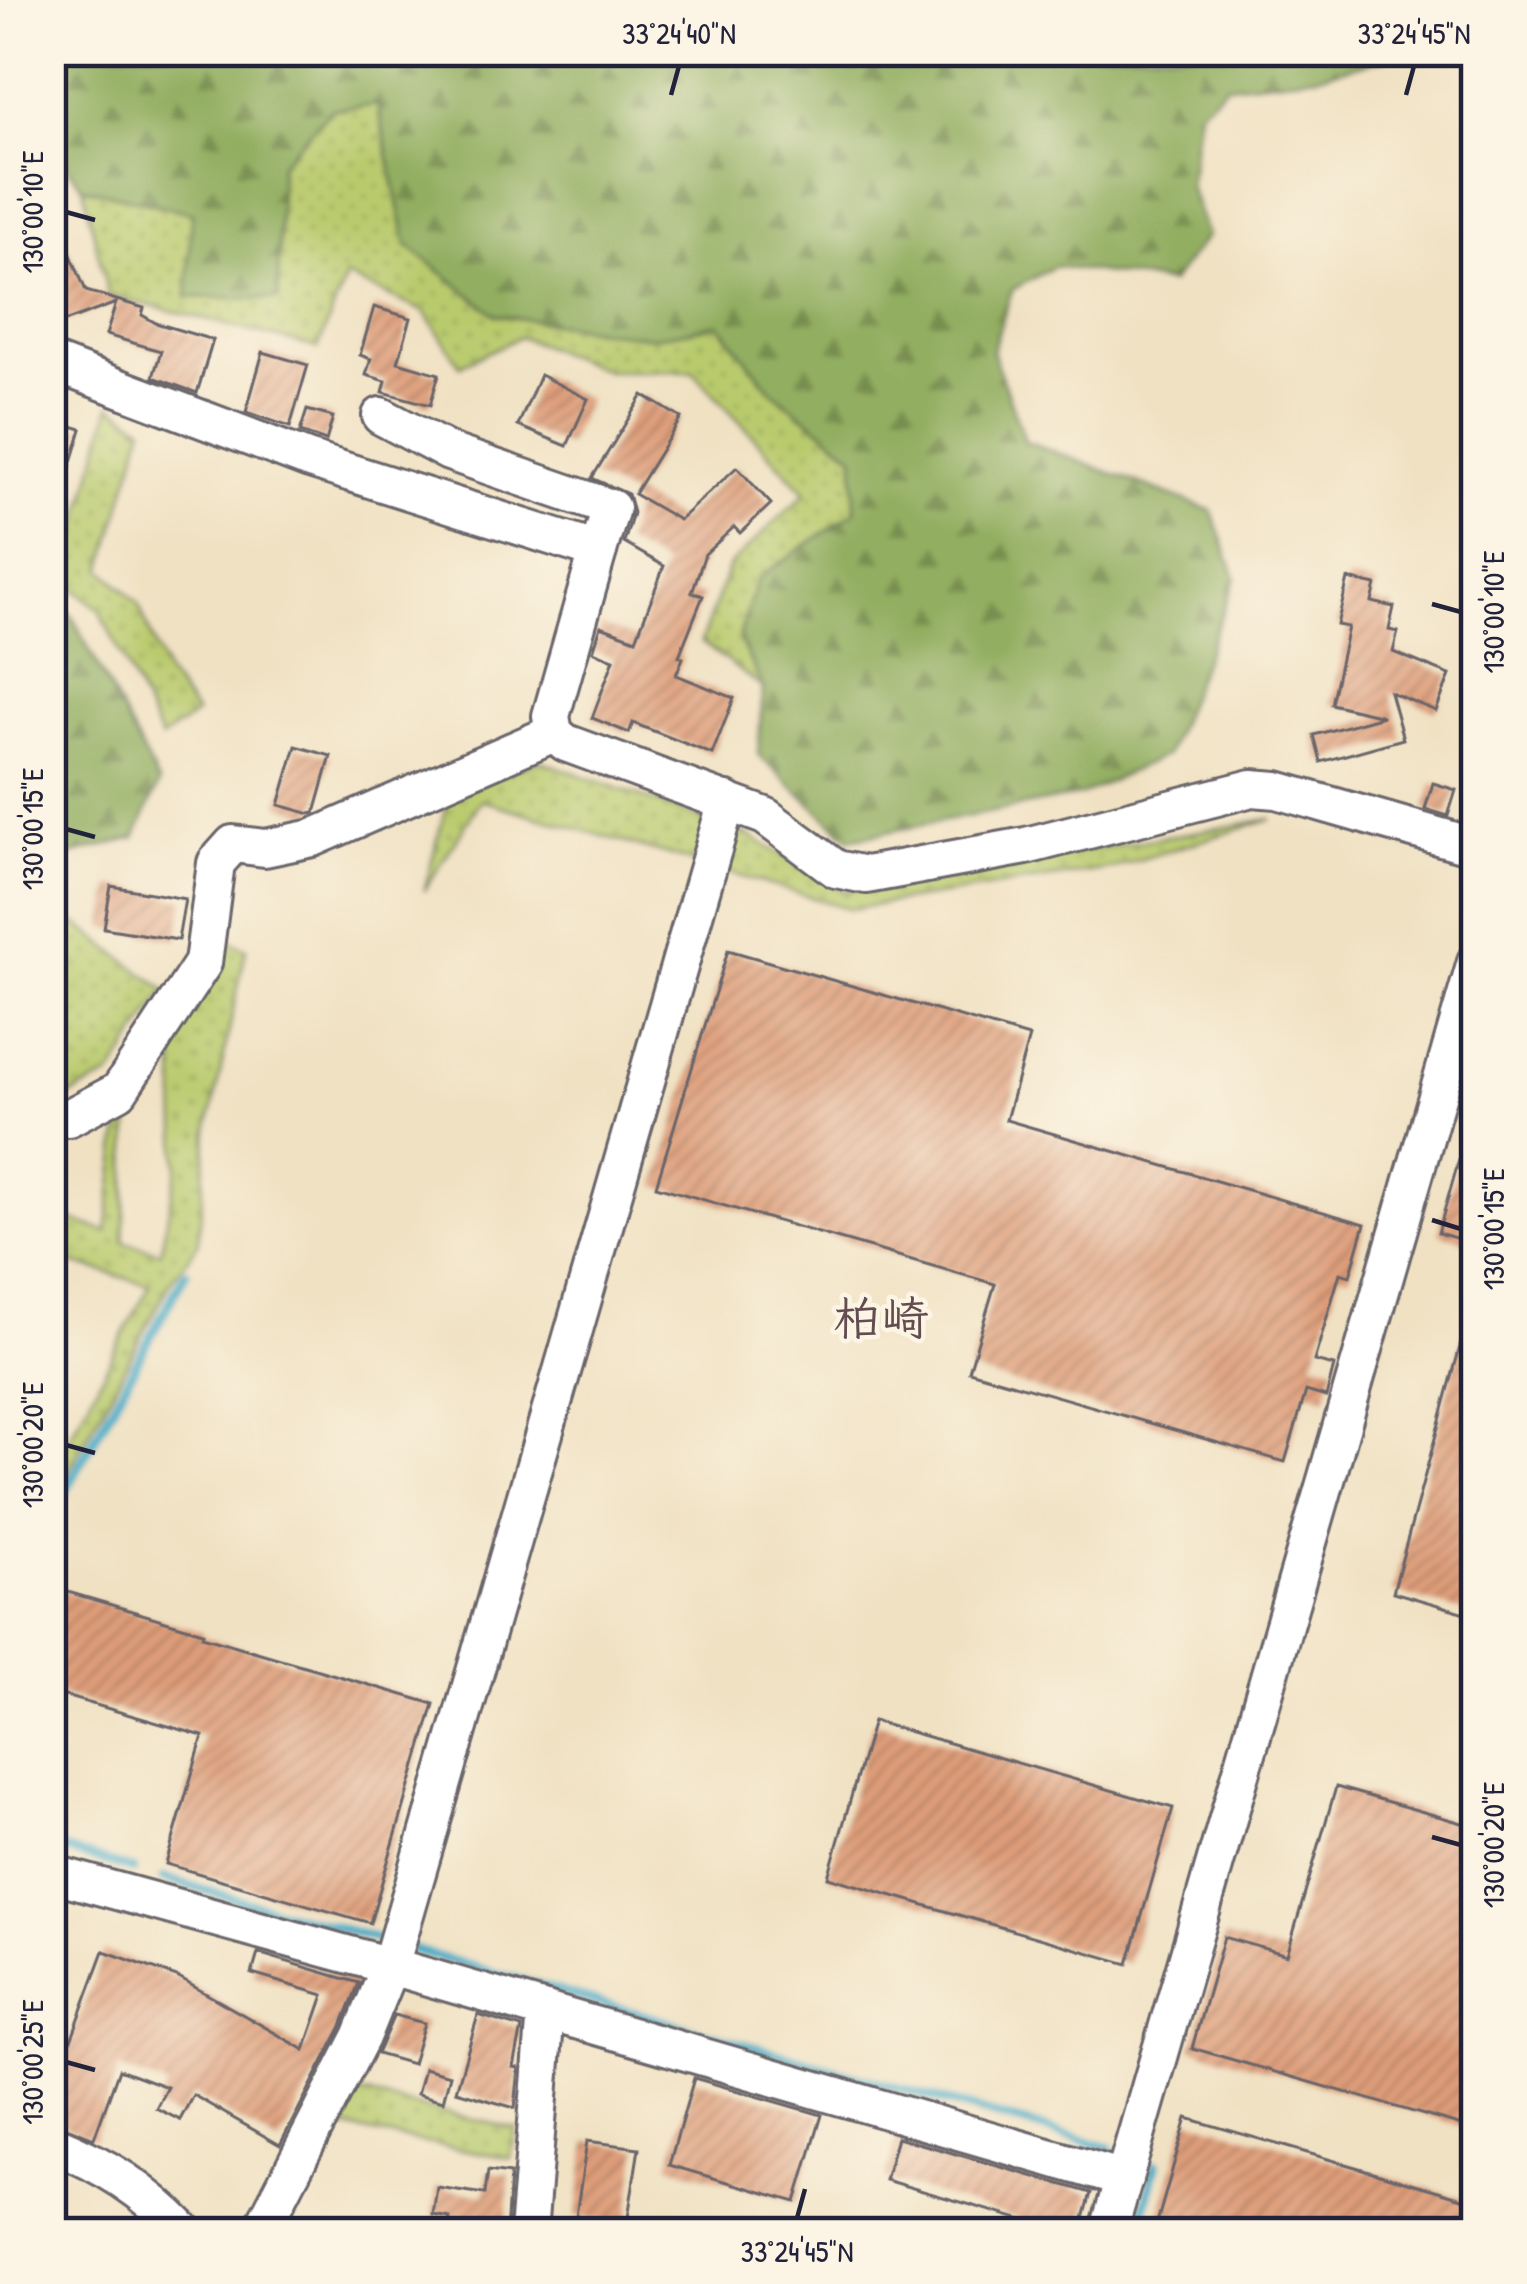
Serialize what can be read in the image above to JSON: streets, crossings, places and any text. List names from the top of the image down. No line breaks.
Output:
{"districts":["柏崎"],"coordinates":["33°24'40\"N","33°24'45\"N","130°00'10\"E","130°00'15\"E","130°00'20\"E","130°00'25\"E"]}
